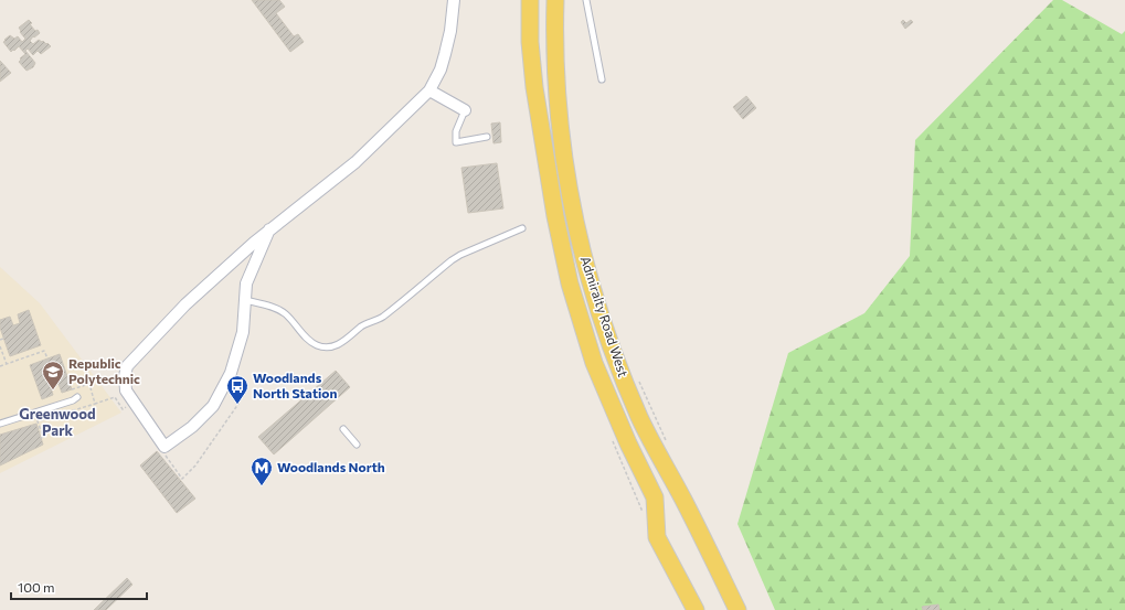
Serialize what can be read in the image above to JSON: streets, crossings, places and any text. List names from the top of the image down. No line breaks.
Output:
{"streets":{"main road":["Admiralty Road West"]},"districts":["Greenwood Park"],"places":{"school or university":["Republic Polytechnic"],"bus stop":["Woodlands North Station"],"metro station":["Woodlands North"]},"scale_bar":"100 m"}
